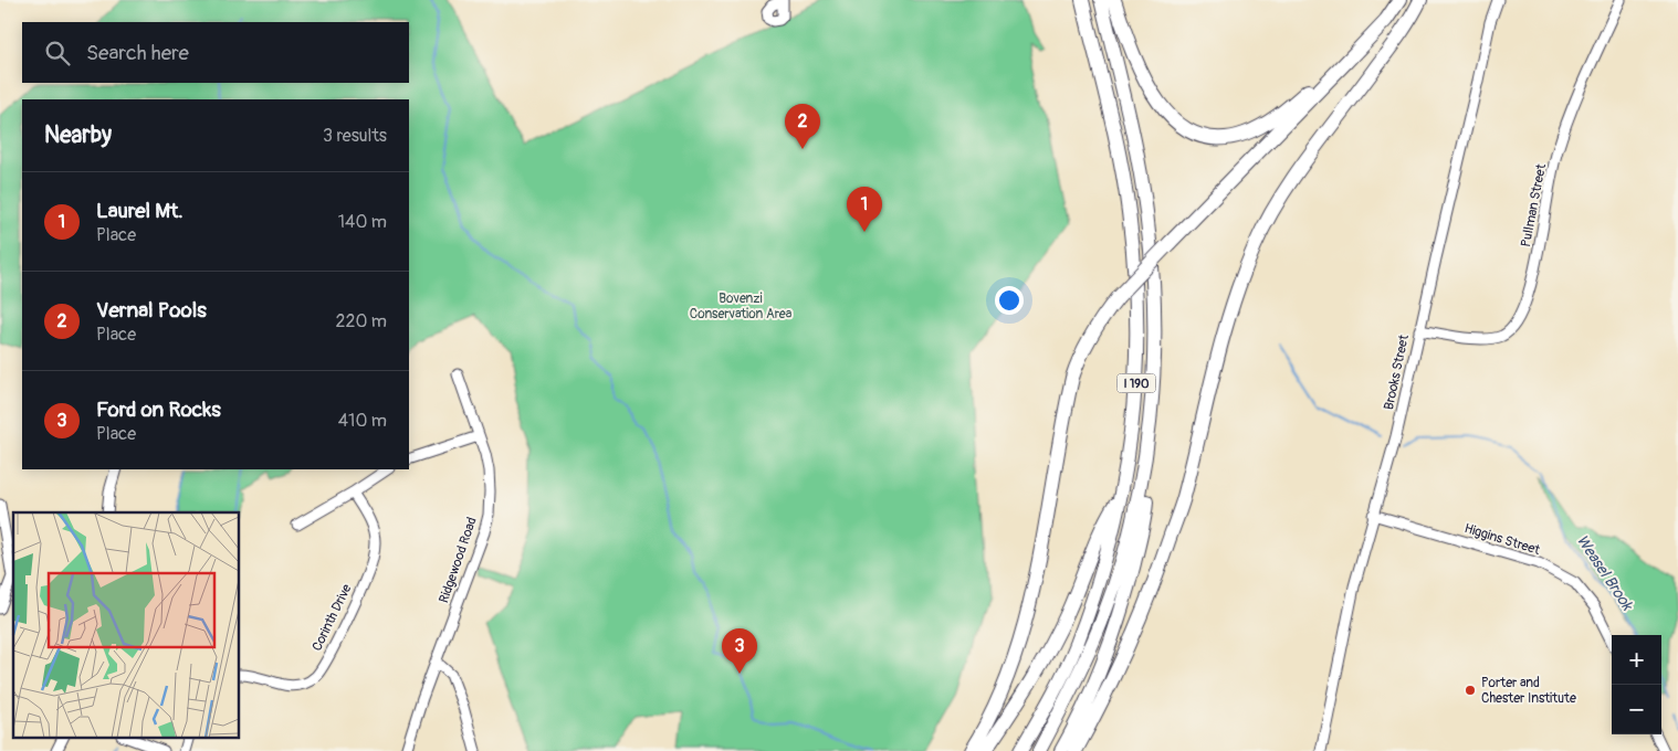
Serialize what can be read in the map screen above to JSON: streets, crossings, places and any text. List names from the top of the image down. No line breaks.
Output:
{"streets":{"highway":["I 190"],"street":["Pullman Street","Brooks Street","Higgins Street","Ridgewood Road","Corinth Drive"]},"crossings":[["Pullman Street","Brooks Street"],["Brooks Street","Higgins Street"]],"water":["Weasel Brook"],"parks":["Bovenzi Conservation Area"],"places":["Porter and Chester Institute"],"page":{"search":"Search here","heading":["Nearby","3 results"],"pins":["2","1","3"],"list":[{"mark":"1","name":"Laurel Mt.","note":"Place","value":"140 m"},{"mark":"2","name":"Vernal Pools","note":"Place","value":"220 m"},{"mark":"3","name":"Ford on Rocks","note":"Place","value":"410 m"}],"map_buttons":["+","−"]}}
